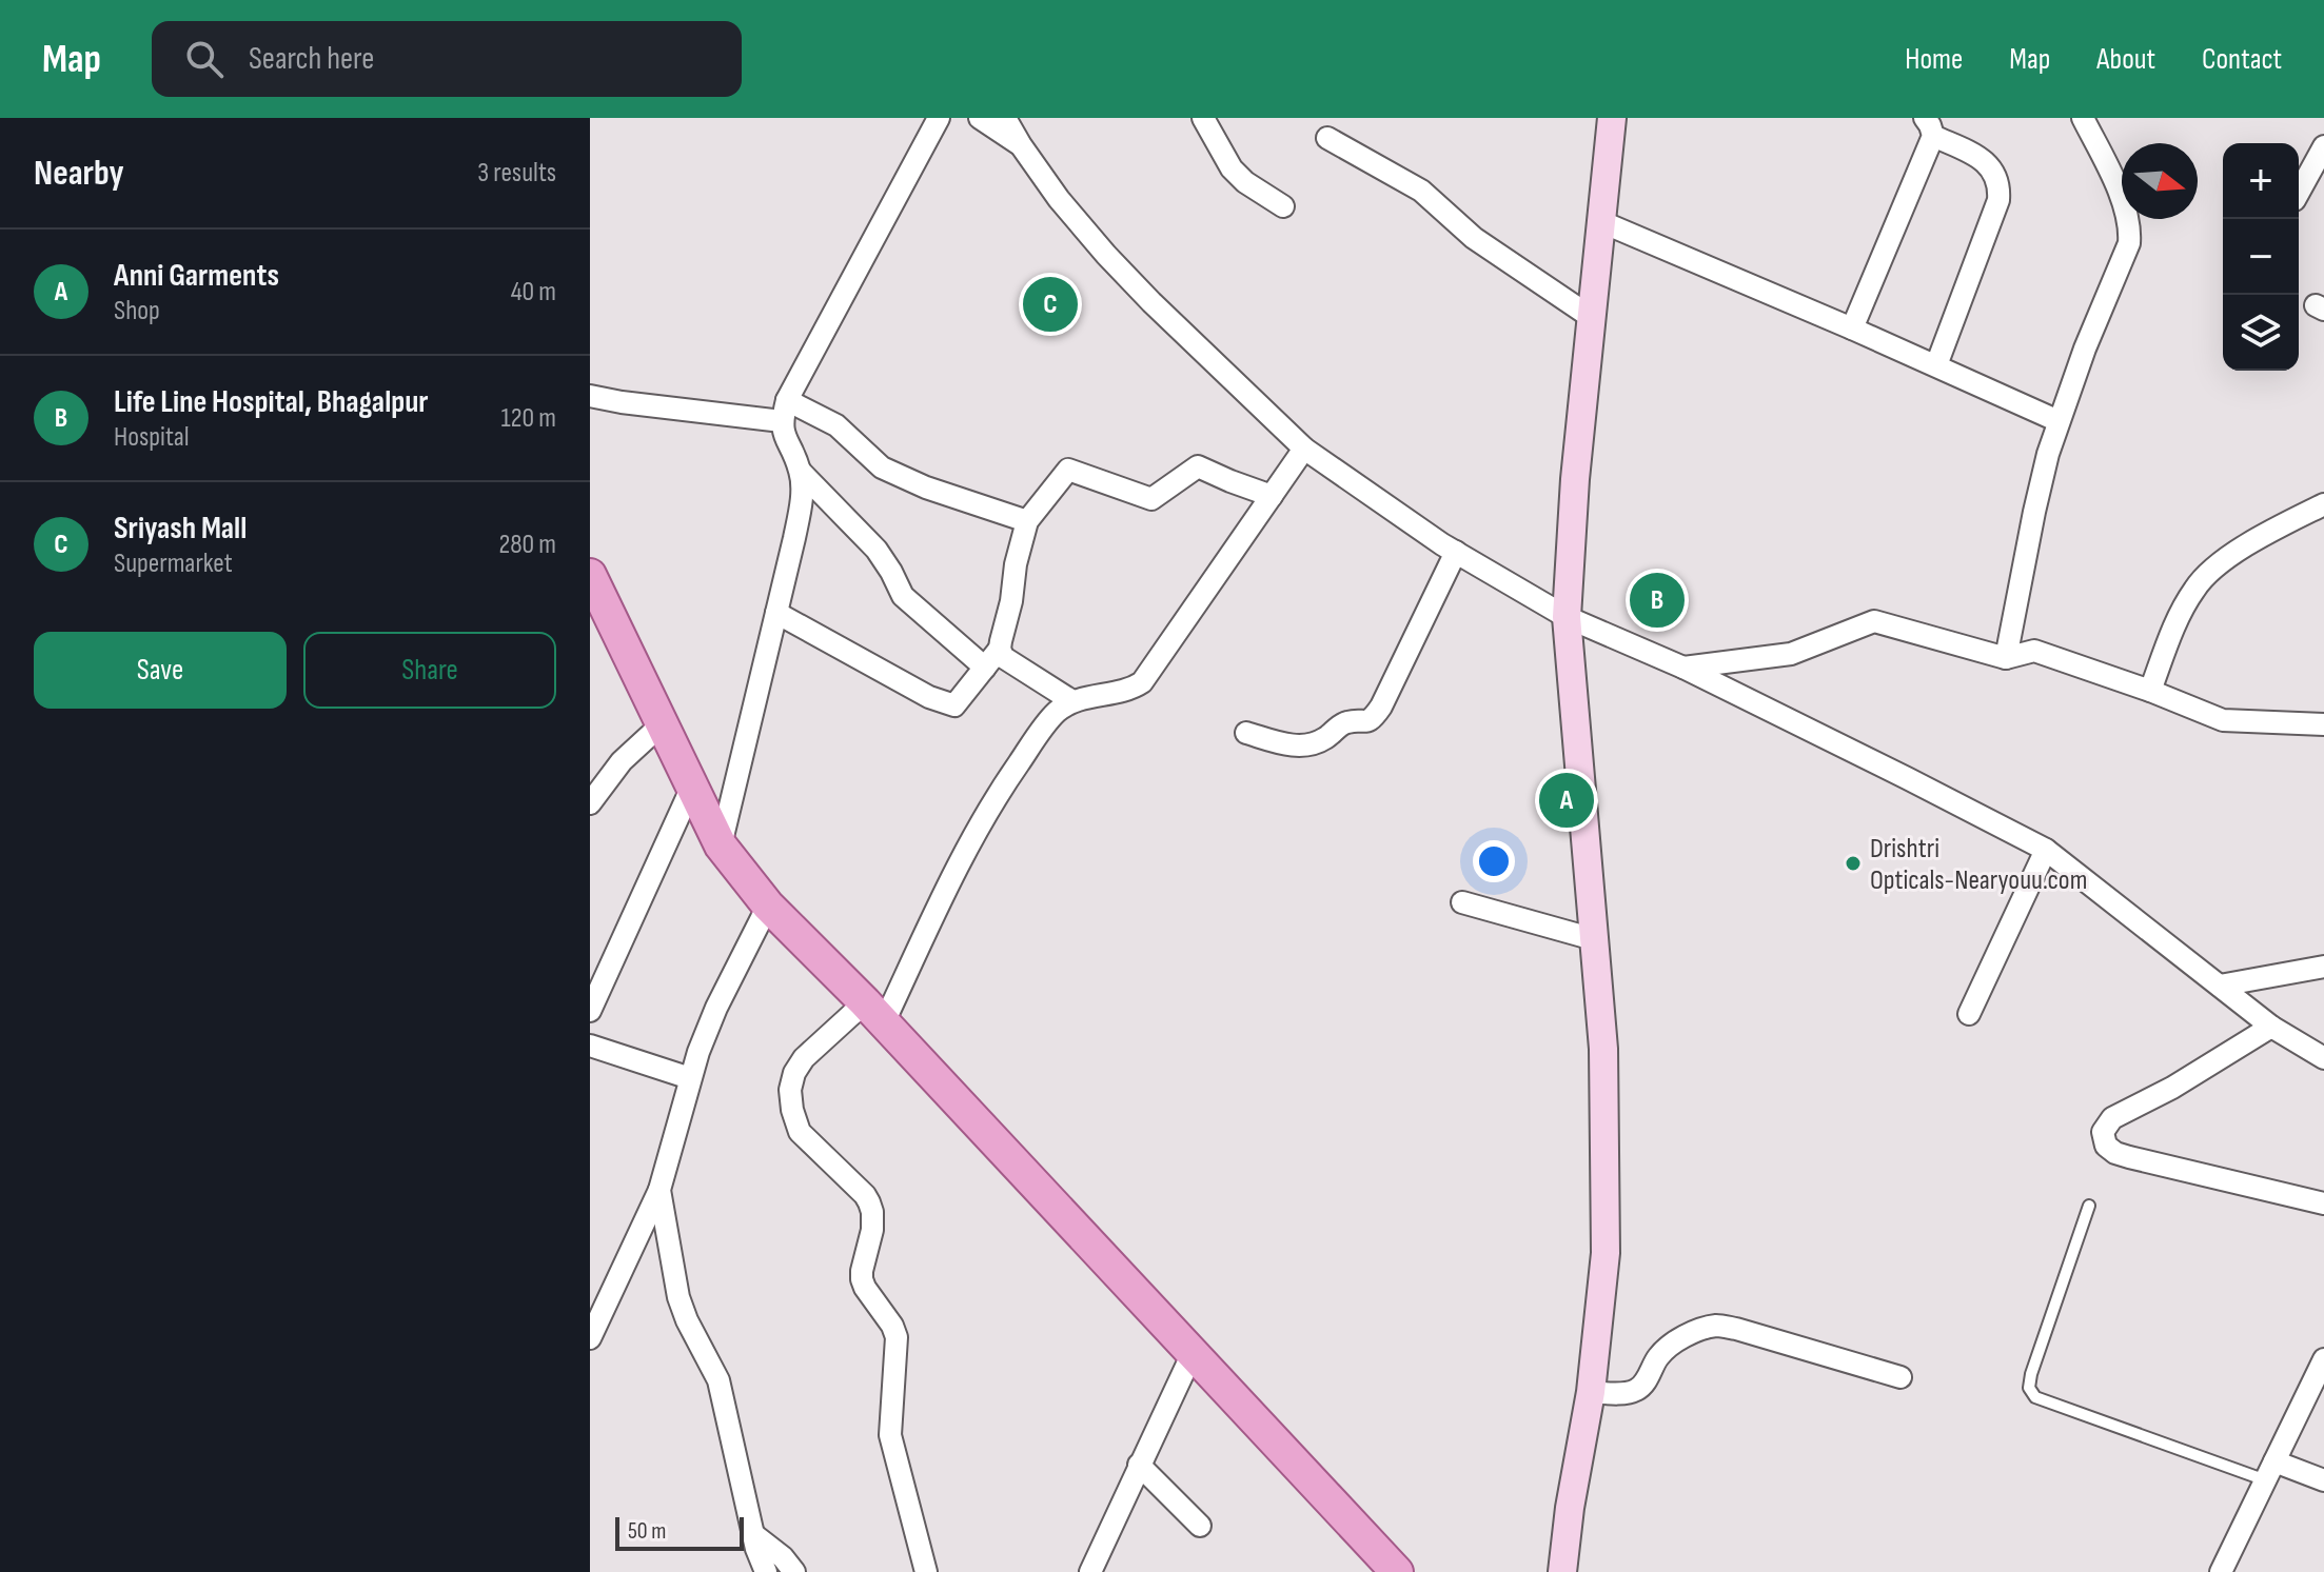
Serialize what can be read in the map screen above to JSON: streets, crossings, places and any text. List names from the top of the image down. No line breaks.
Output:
{"places":["Drishtri Opticals-Nearyouu.com"],"scale_bar":"50 m","north":"right","page":{"header":"Map","search":"Search here","nav":["Home","Map","About","Contact"],"heading":["Nearby","3 results"],"map_buttons":["+","−"],"list":[{"mark":"A","name":"Anni Garments","note":"Shop","value":"40 m"},{"mark":"B","name":"Life Line Hospital, Bhagalpur","note":"Hospital","value":"120 m"},{"mark":"C","name":"Sriyash Mall","note":"Supermarket","value":"280 m"}],"pins":["C","B","A"],"buttons":["Save","Share"],"scale":"50 m"}}
